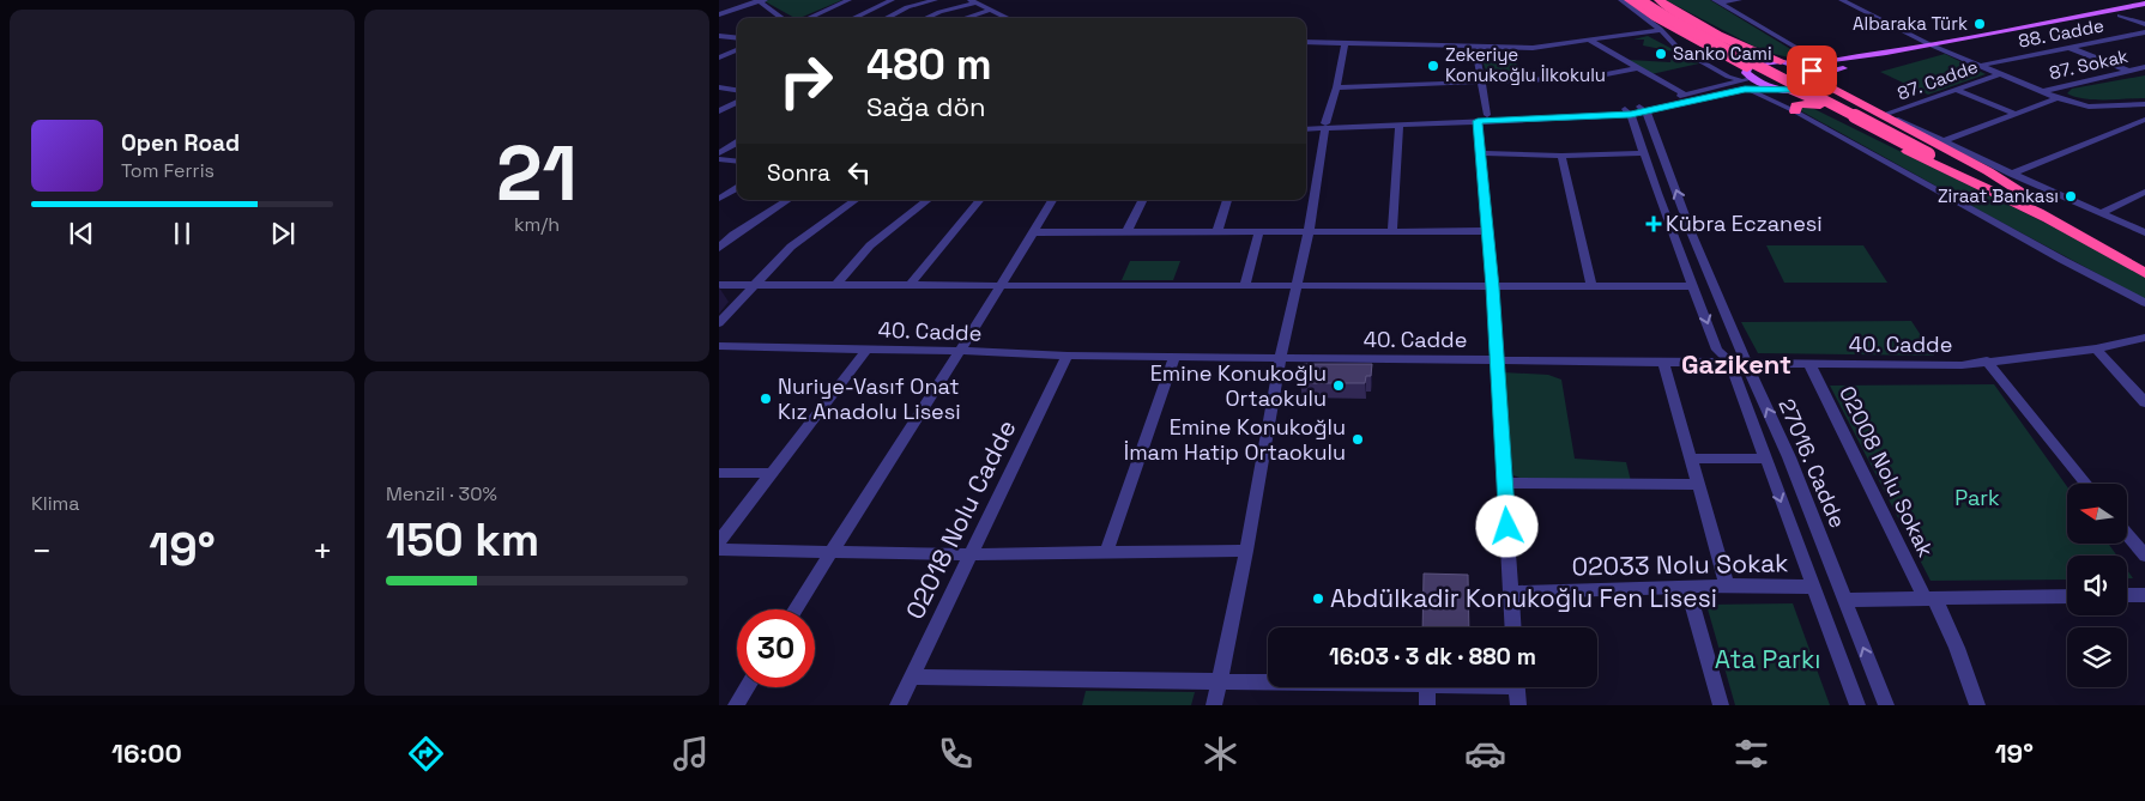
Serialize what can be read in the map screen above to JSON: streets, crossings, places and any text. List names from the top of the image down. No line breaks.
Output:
{"streets":{"street":["88. Cadde","87. Sokak","87. Cadde","40. Cadde","27016. Cadde","02008 Nolu Sokak","02018 Nolu Cadde","02033 Nolu Sokak"]},"crossings":[["40. Cadde","27016. Cadde"],["40. Cadde","02008 Nolu Sokak"],["40. Cadde","02018 Nolu Cadde"],["27016. Cadde","02033 Nolu Sokak"]],"districts":["Gazikent"],"parks":["Park","Ata Parkı"],"places":{"other":["Albaraka Türk","Sanko Cami","Zekeriye Konukoğlu İlkokulu","Ziraat Bankası","Emine Konukoğlu Ortaokulu","Nuriye-Vasıf Onat Kız Anadolu Lisesi","Emine Konukoğlu İmam Hatip Ortaokulu","Abdülkadir Konukoğlu Fen Lisesi"],"health":["Kübra Eczanesi"]},"north":"left","page":{"tile":[["21","km/h"],"Klima",["Menzil · 30%","150 km"]],"turn":["480 m","Sağa dön"],"song":["Open Road","Tom Ferris"],"then":"Sonra","heat":["−","19°","+"],"limit":"30","trip":"16:03 · 3 dk · 880 m","tabs":["16:00","19°"]}}
